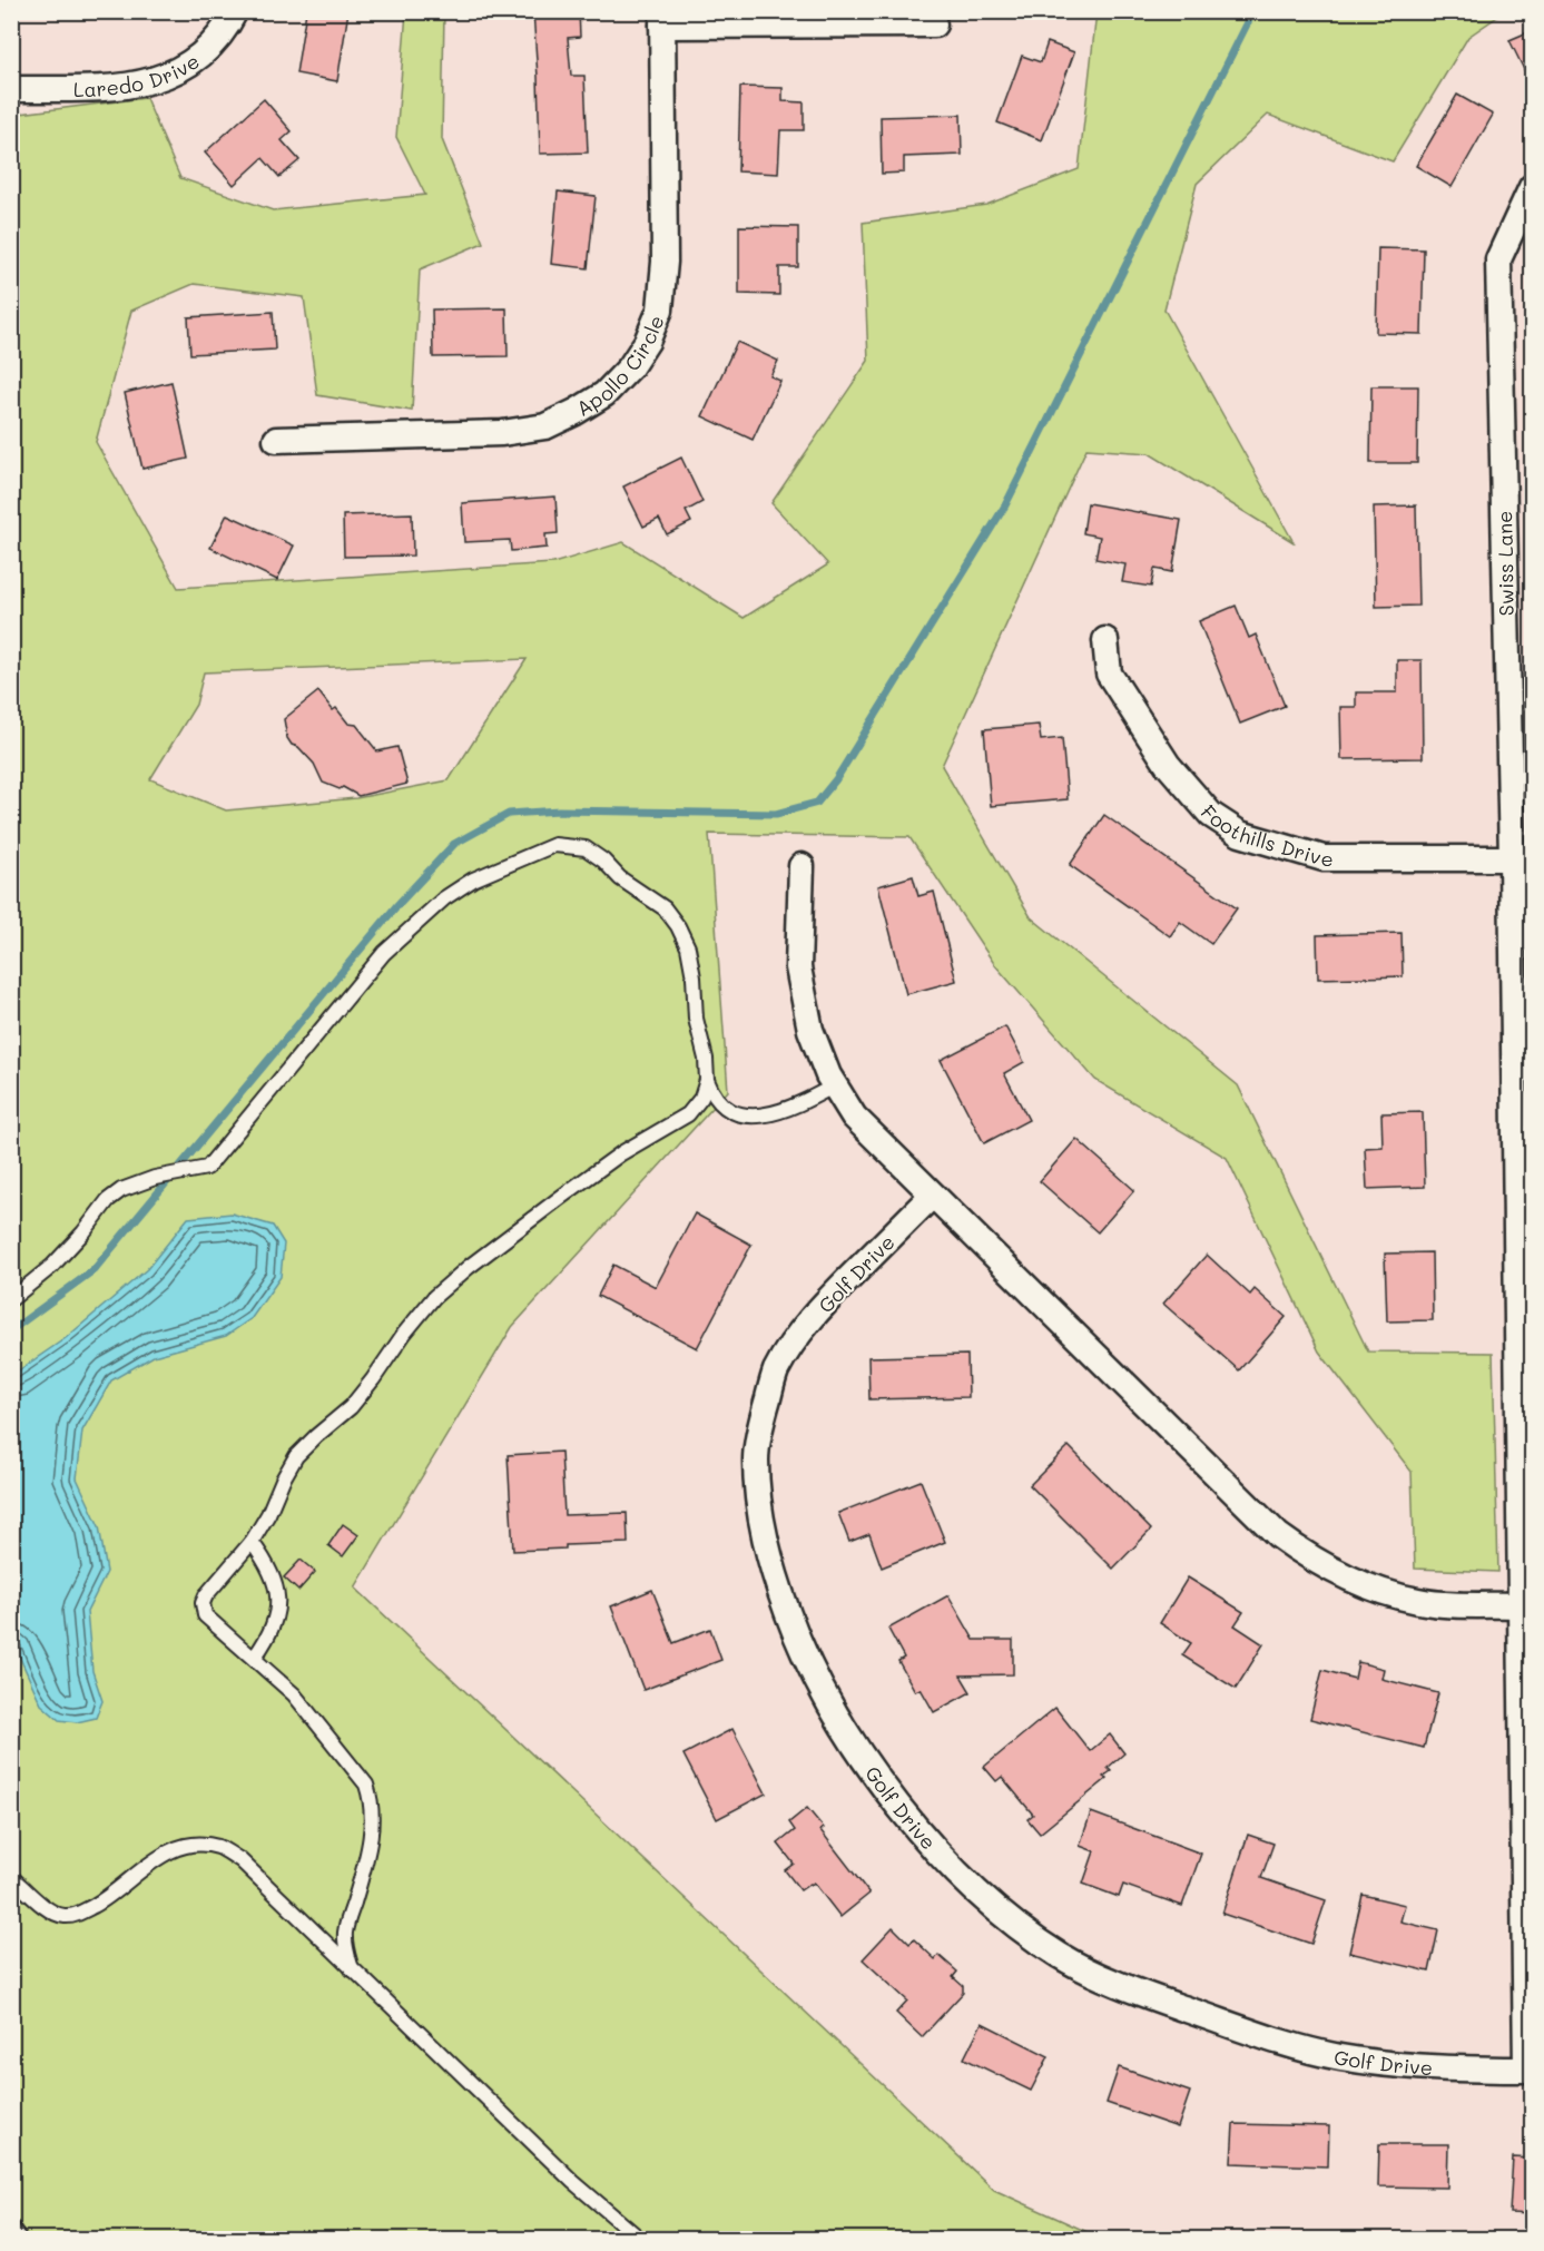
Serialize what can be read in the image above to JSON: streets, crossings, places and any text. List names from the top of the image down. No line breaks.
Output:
{"streets":{"street":["Laredo Drive","Apollo Circle","Swiss Lane","Foothills Drive","Golf Drive"]},"crossings":[["Swiss Lane","Foothills Drive"],["Swiss Lane","Golf Drive"]]}
